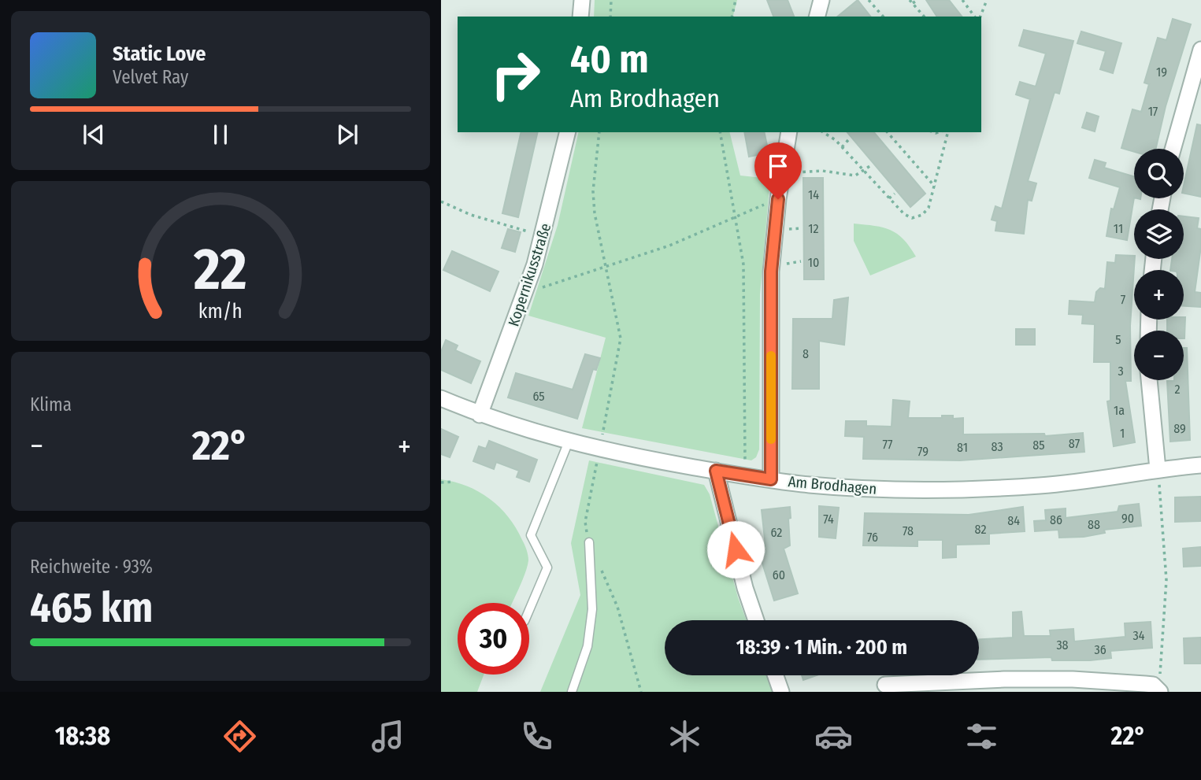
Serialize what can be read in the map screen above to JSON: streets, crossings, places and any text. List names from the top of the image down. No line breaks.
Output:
{"streets":{"street":["Kopernikusstraße","Am Brodhagen"]},"crossings":[["Kopernikusstraße","Am Brodhagen"]],"house_numbers":["19","17","14","12","11","10","7","5","8","3","2","65","1a","89","1","87","77","85","83","81","79","90","74","86","84","88","82","78","62","76","60","34","38","36"],"page":{"turn":["40 m","Am Brodhagen"],"song":["Static Love","Velvet Ray"],"map_buttons":["+","−"],"tile":["Klima",["Reichweite · 93%","465 km"]],"heat":["−","22°","+"],"limit":"30","trip":"18:39 · 1 Min. · 200 m","tabs":["18:38","22°"],"gauge":["22","km/h"]}}
